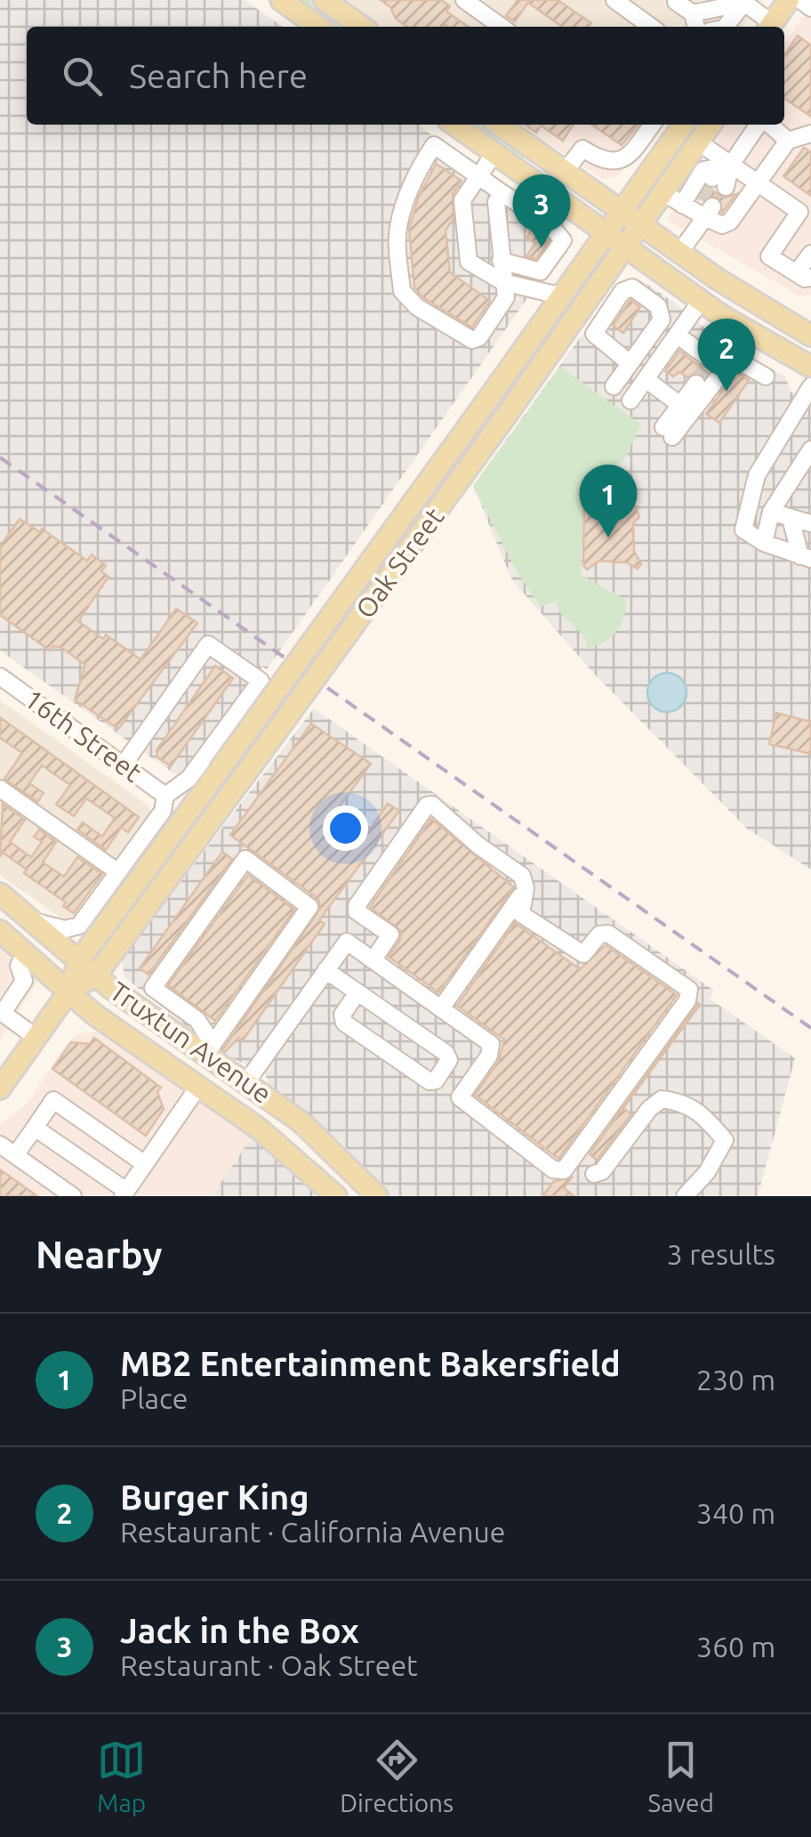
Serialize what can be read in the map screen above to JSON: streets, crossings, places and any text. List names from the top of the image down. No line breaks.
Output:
{"streets":{"main road":["Oak Street","Truxtun Avenue"],"street":["16th Street"]},"crossings":[["Oak Street","Truxtun Avenue"]],"page":{"search":"Search here","pins":["3","2","1"],"heading":["Nearby","3 results"],"list":[{"mark":"1","name":"MB2 Entertainment Bakersfield","note":"Place","value":"230 m"},{"mark":"2","name":"Burger King","note":"Restaurant · California Avenue","value":"340 m"},{"mark":"3","name":"Jack in the Box","note":"Restaurant · Oak Street","value":"360 m"}],"nav":["Map","Directions","Saved"]}}
